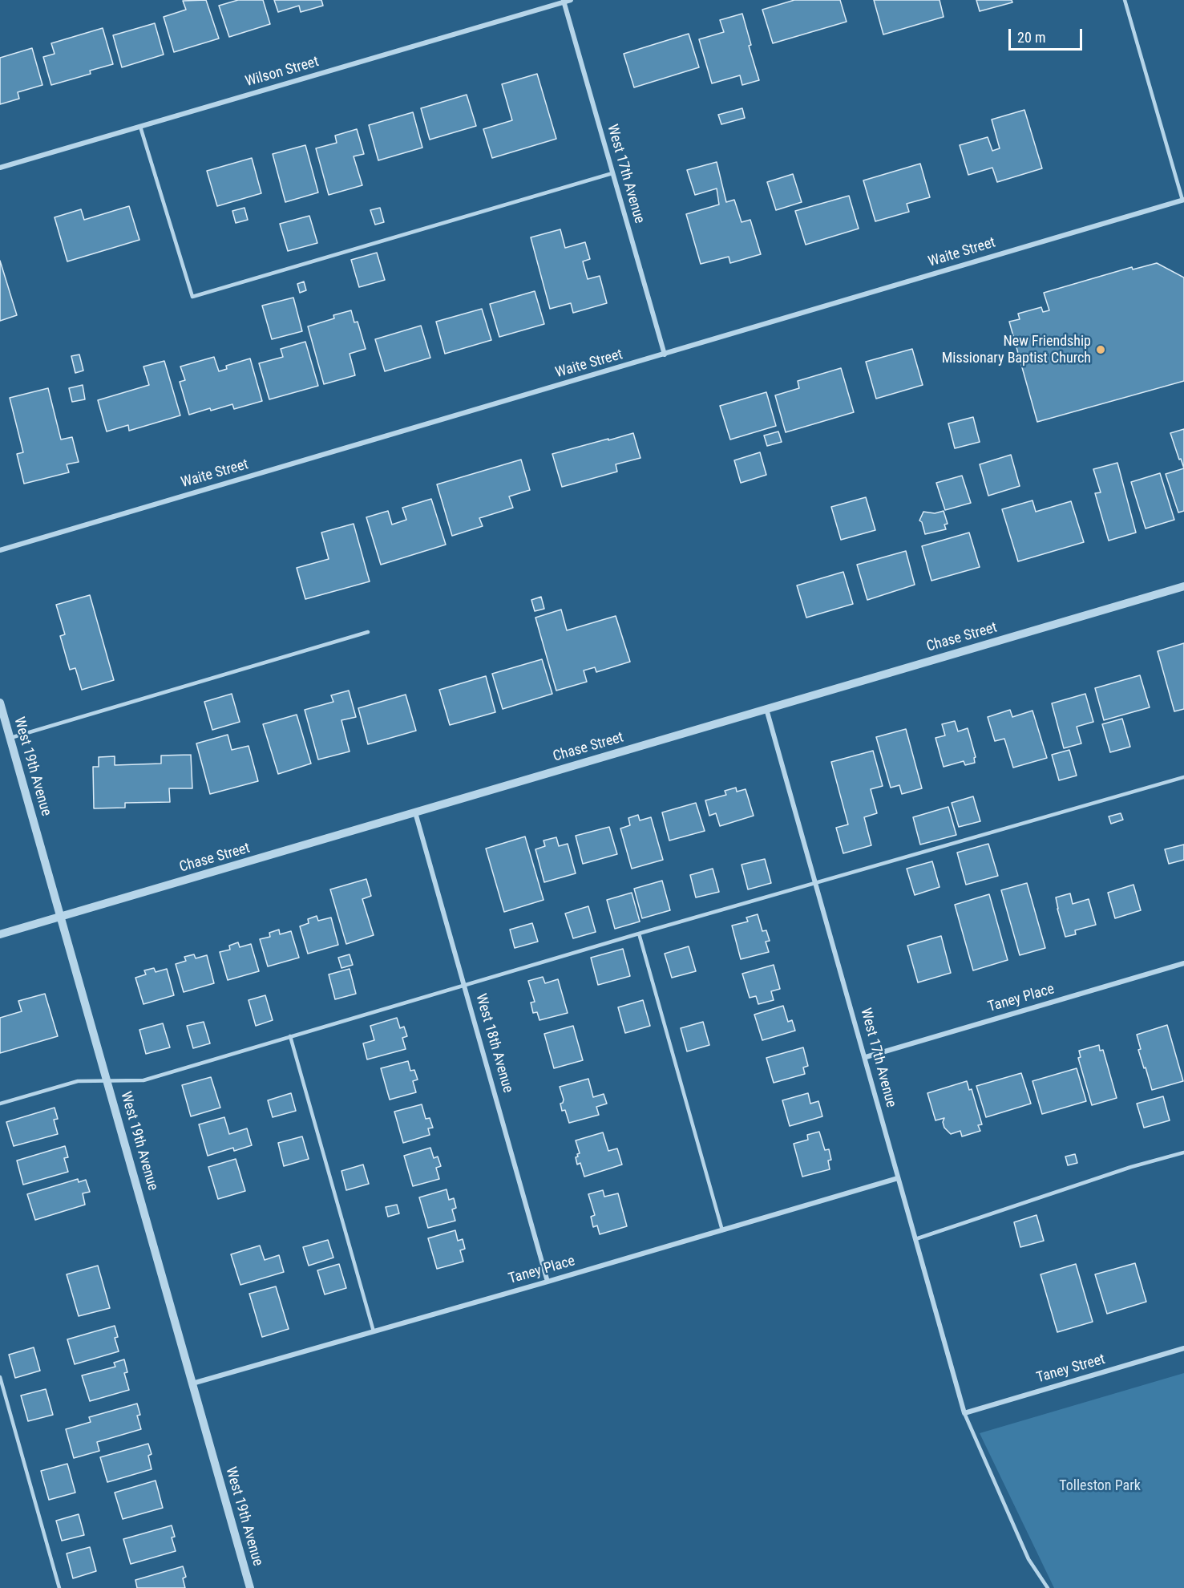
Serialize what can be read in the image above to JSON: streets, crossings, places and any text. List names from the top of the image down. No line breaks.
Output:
{"streets":{"street":["Wilson Street","West 17th Avenue","Waite Street","Chase Street","West 19th Avenue","Taney Place","West 18th Avenue","Taney Street"]},"crossings":[["Wilson Street","West 17th Avenue"],["West 17th Avenue","Waite Street"],["West 17th Avenue","Chase Street"],["West 17th Avenue","Taney Place"],["West 17th Avenue","Taney Street"],["Chase Street","West 19th Avenue"],["Chase Street","West 18th Avenue"],["West 19th Avenue","Taney Place"],["Taney Place","West 18th Avenue"]],"parks":["Tolleston Park"],"places":["New Friendship Missionary Baptist Church"],"scale_bar":"20 m"}
